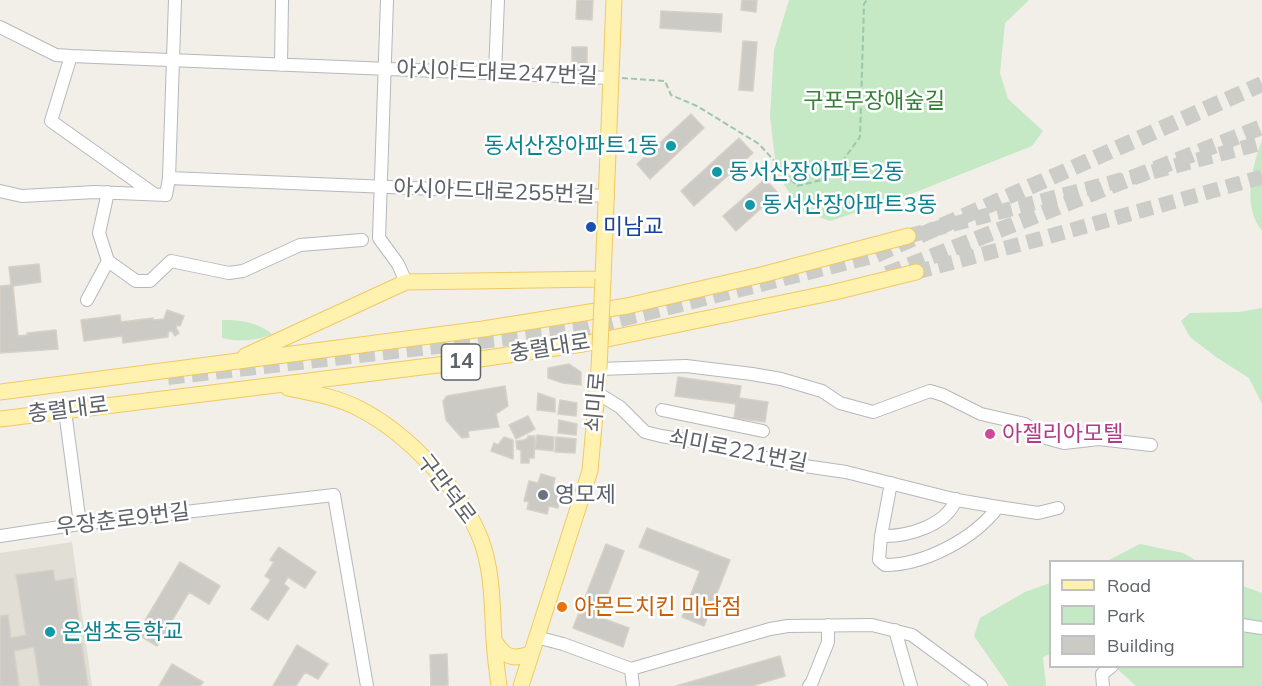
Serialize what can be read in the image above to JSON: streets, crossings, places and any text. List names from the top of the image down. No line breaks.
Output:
{"streets":{"main road":["충렬대로","14","쇠미로","구만덕로"],"street":["아시아드대로247번길","아시아드대로255번길","쇠미로221번길","우장춘로9번길"]},"crossings":[["아시아드대로247번길","아시아드대로255번길"],["아시아드대로247번길","쇠미로"],["아시아드대로255번길","쇠미로"],["충렬대로","구만덕로"],["쇠미로","쇠미로221번길"]],"parks":["구포무장애숲길"],"places":["동서산장아파트1동","동서산장아파트2동","동서산장아파트3동","미남교","아젤리아모텔","영모제","아몬드치킨 미남점","온샘초등학교"],"legend":["Road","Park","Building"]}
